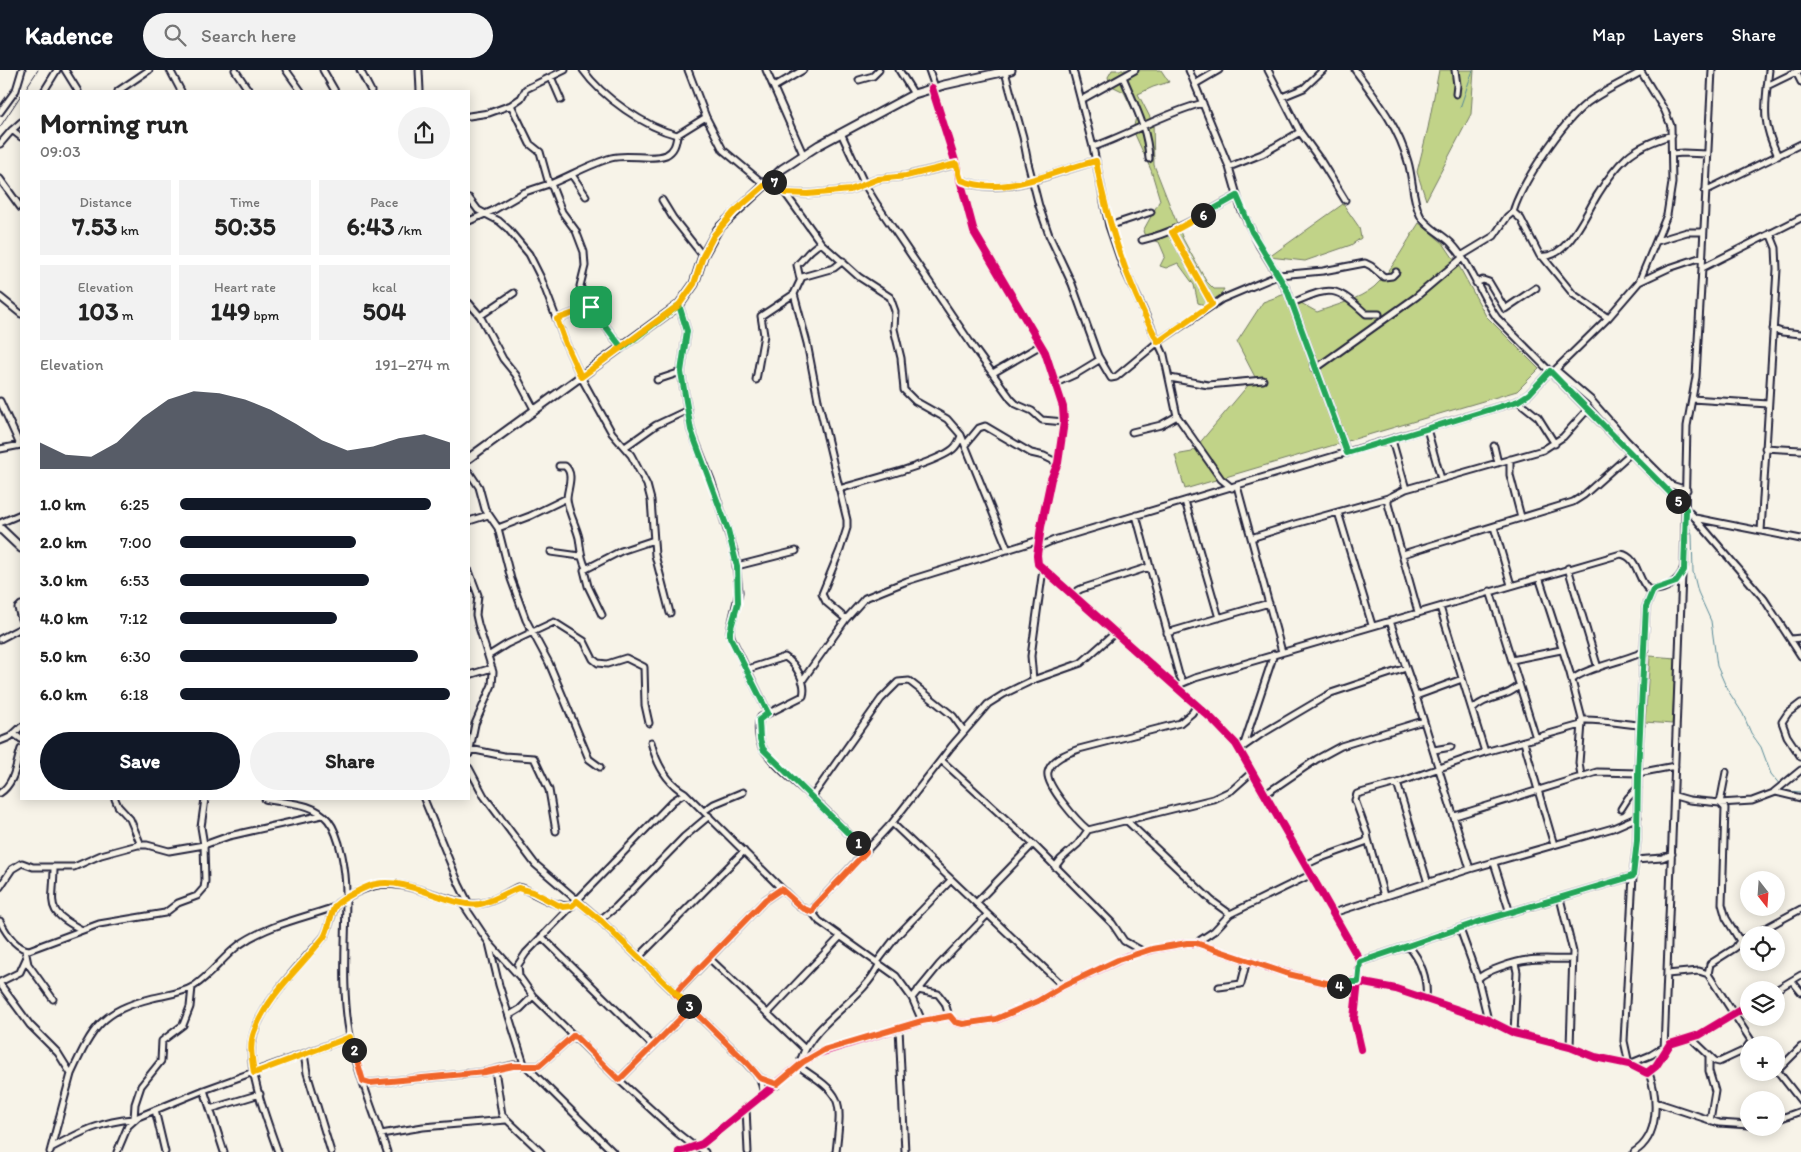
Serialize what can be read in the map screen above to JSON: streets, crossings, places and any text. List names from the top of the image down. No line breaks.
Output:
{"north":"bottom","page":{"header":"Kadence","search":"Search here","nav":["Map","Layers","Share"],"heading":["Morning run","09:03"],"pins":["7","6","5","1","4","3","2"],"stats":[["Distance","7.53 km"],["Time","50:35"],["Pace","6:43 /km"],["Elevation","103 m"],["Heart rate","149 bpm"],["kcal","504"]],"chart":["Elevation","191–274 m"],"list":[{"name":"1.0 km","note":"6:25"},{"name":"2.0 km","note":"7:00"},{"name":"3.0 km","note":"6:53"},{"name":"4.0 km","note":"7:12"},{"name":"5.0 km","note":"6:30"},{"name":"6.0 km","note":"6:18"}],"buttons":["Save","Share"],"map_buttons":["+","−"]}}
